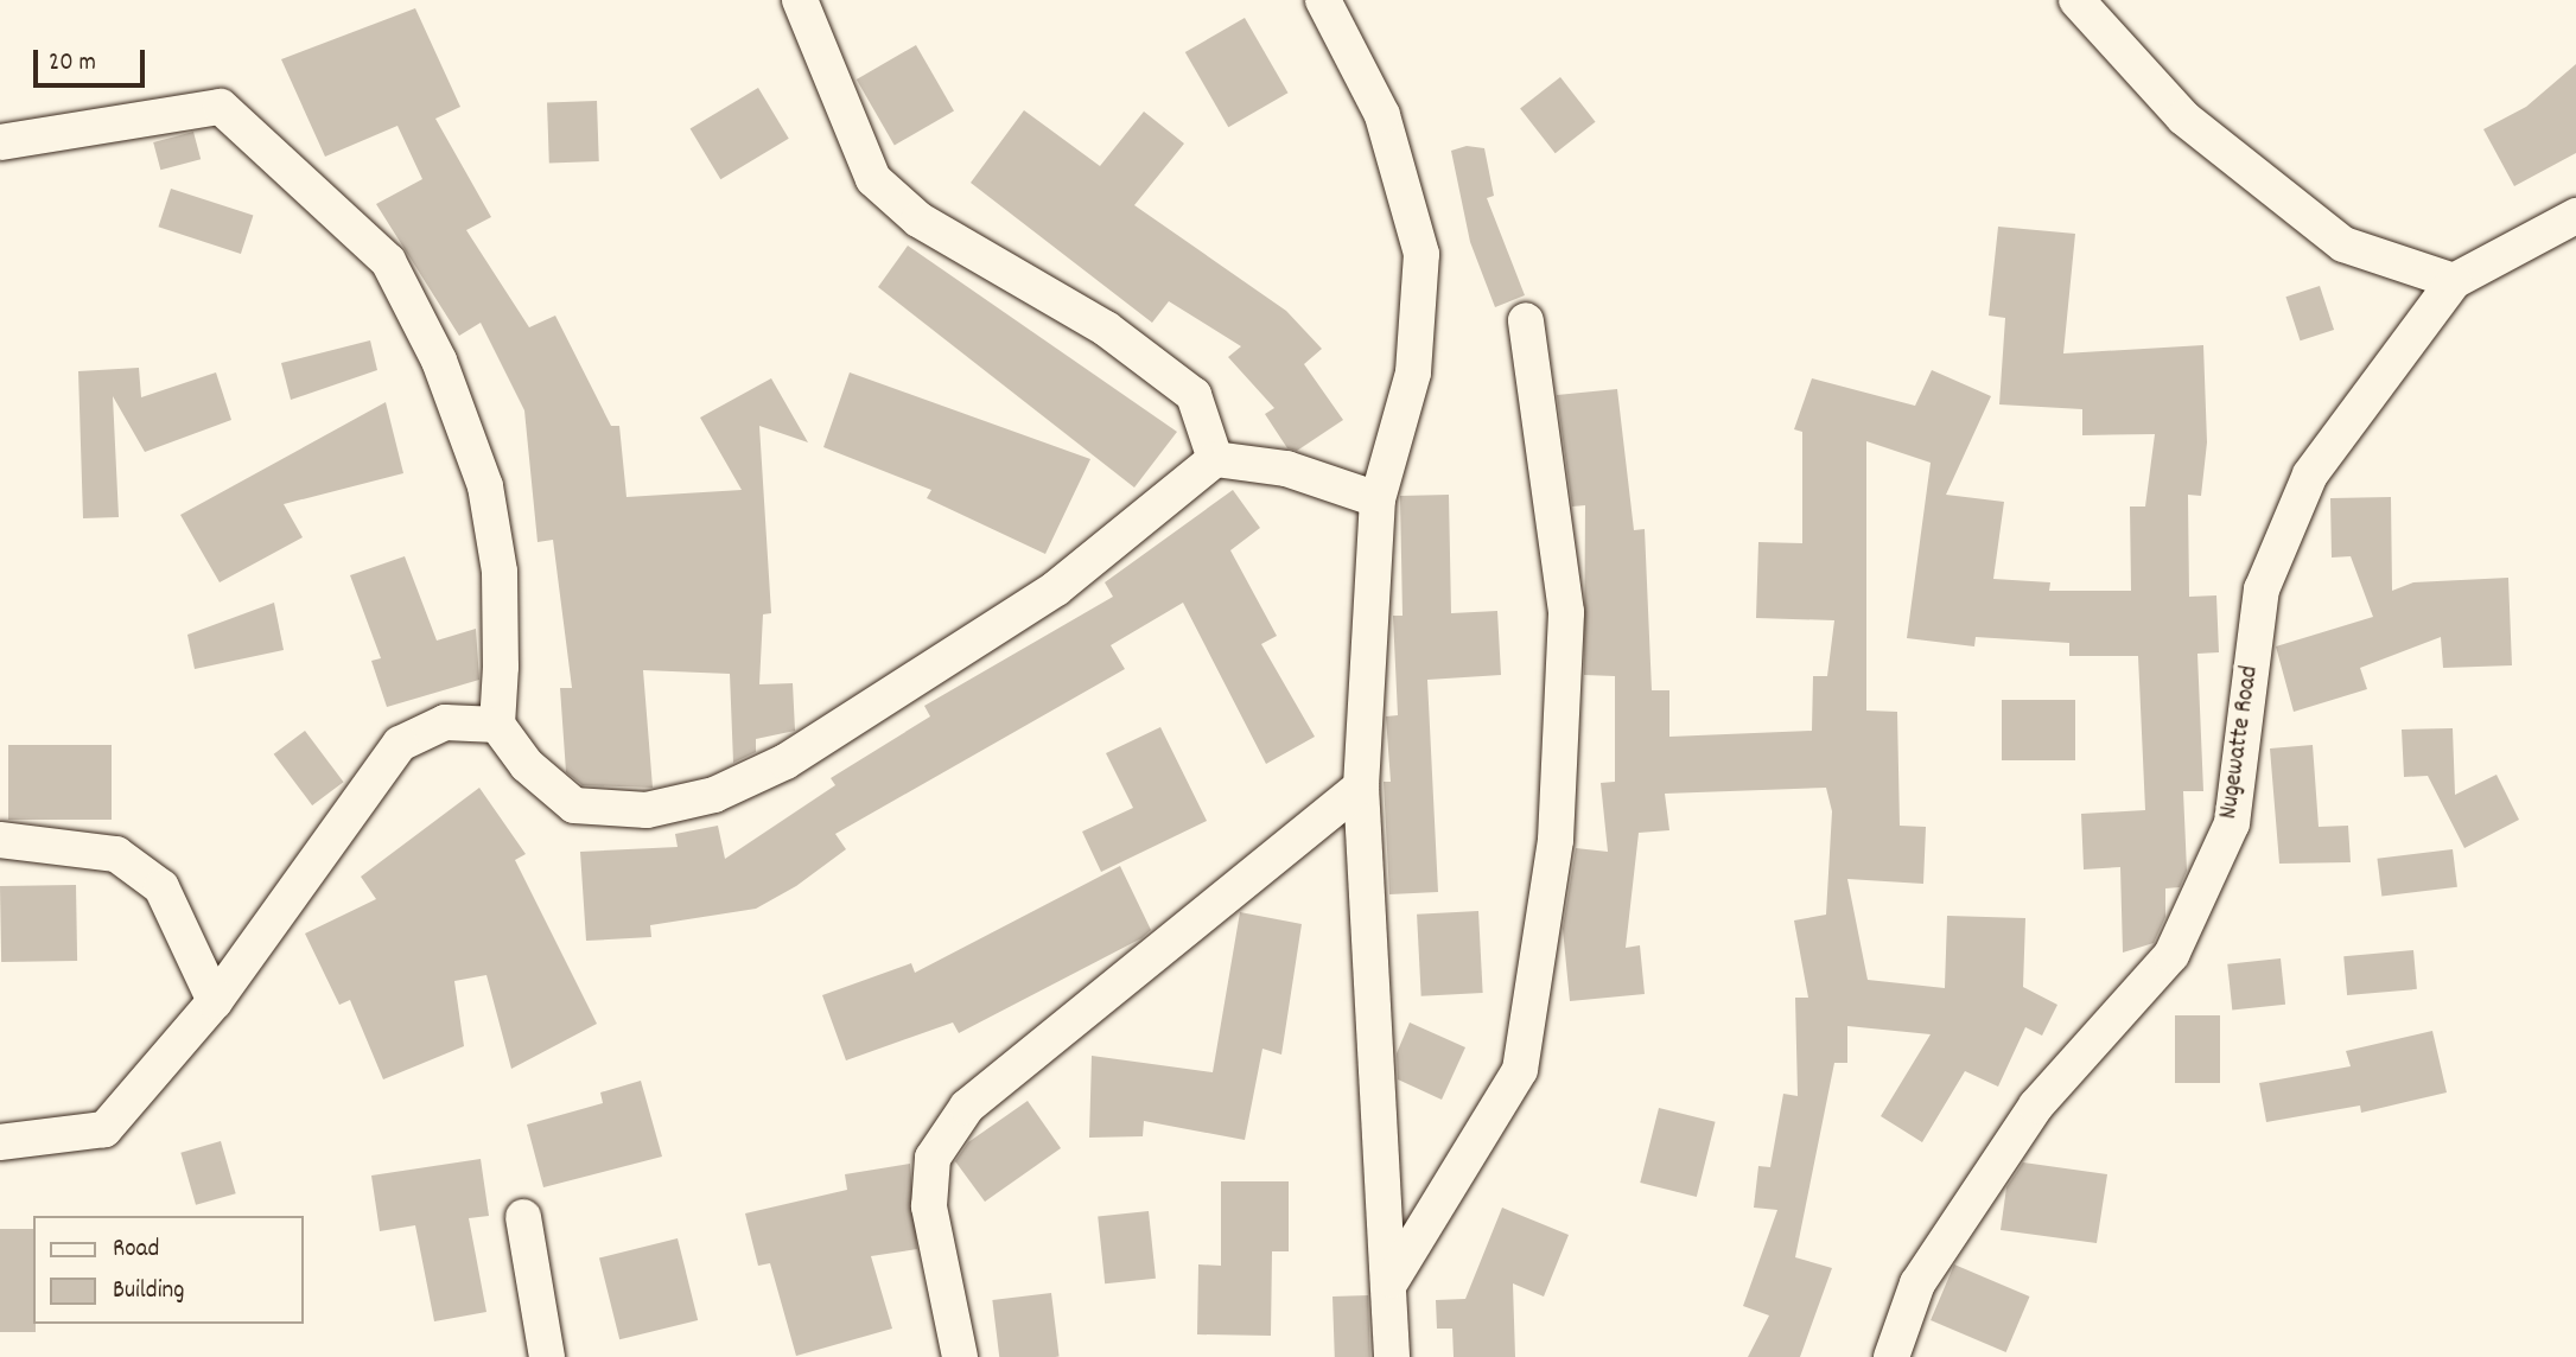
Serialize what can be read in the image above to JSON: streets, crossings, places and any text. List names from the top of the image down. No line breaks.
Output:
{"streets":{"street":["Nugewatte Road"]},"legend":["Road","Building"],"scale_bar":"20 m"}
